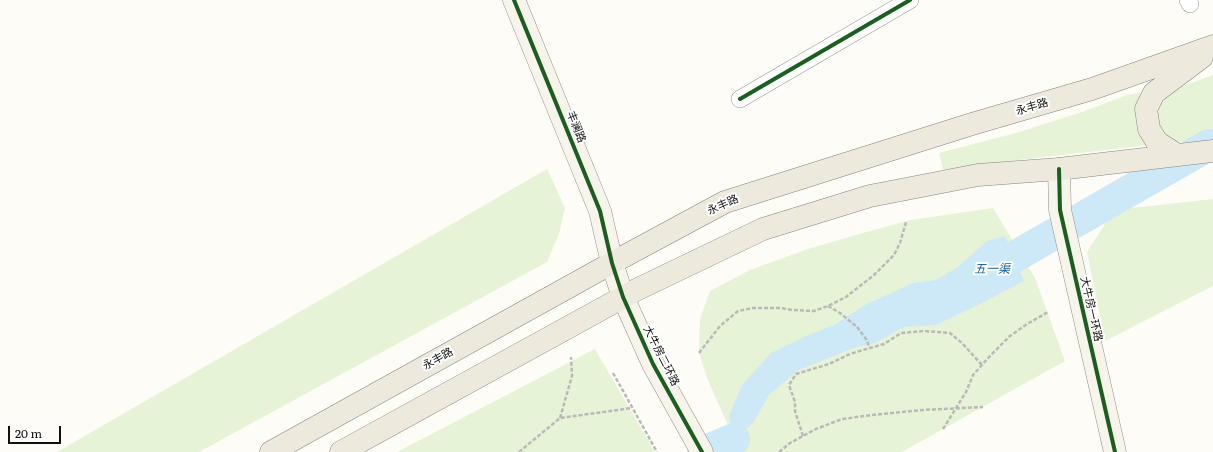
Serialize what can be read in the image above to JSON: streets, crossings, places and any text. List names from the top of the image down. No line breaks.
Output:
{"streets":{"main road":["永丰路"],"street":["丰澜路","大牛房一环路","大牛房二环路"]},"crossings":[["永丰路","丰澜路"],["永丰路","大牛房二环路"],["丰澜路","大牛房二环路"]],"water":["五一渠"],"scale_bar":"20 m"}
